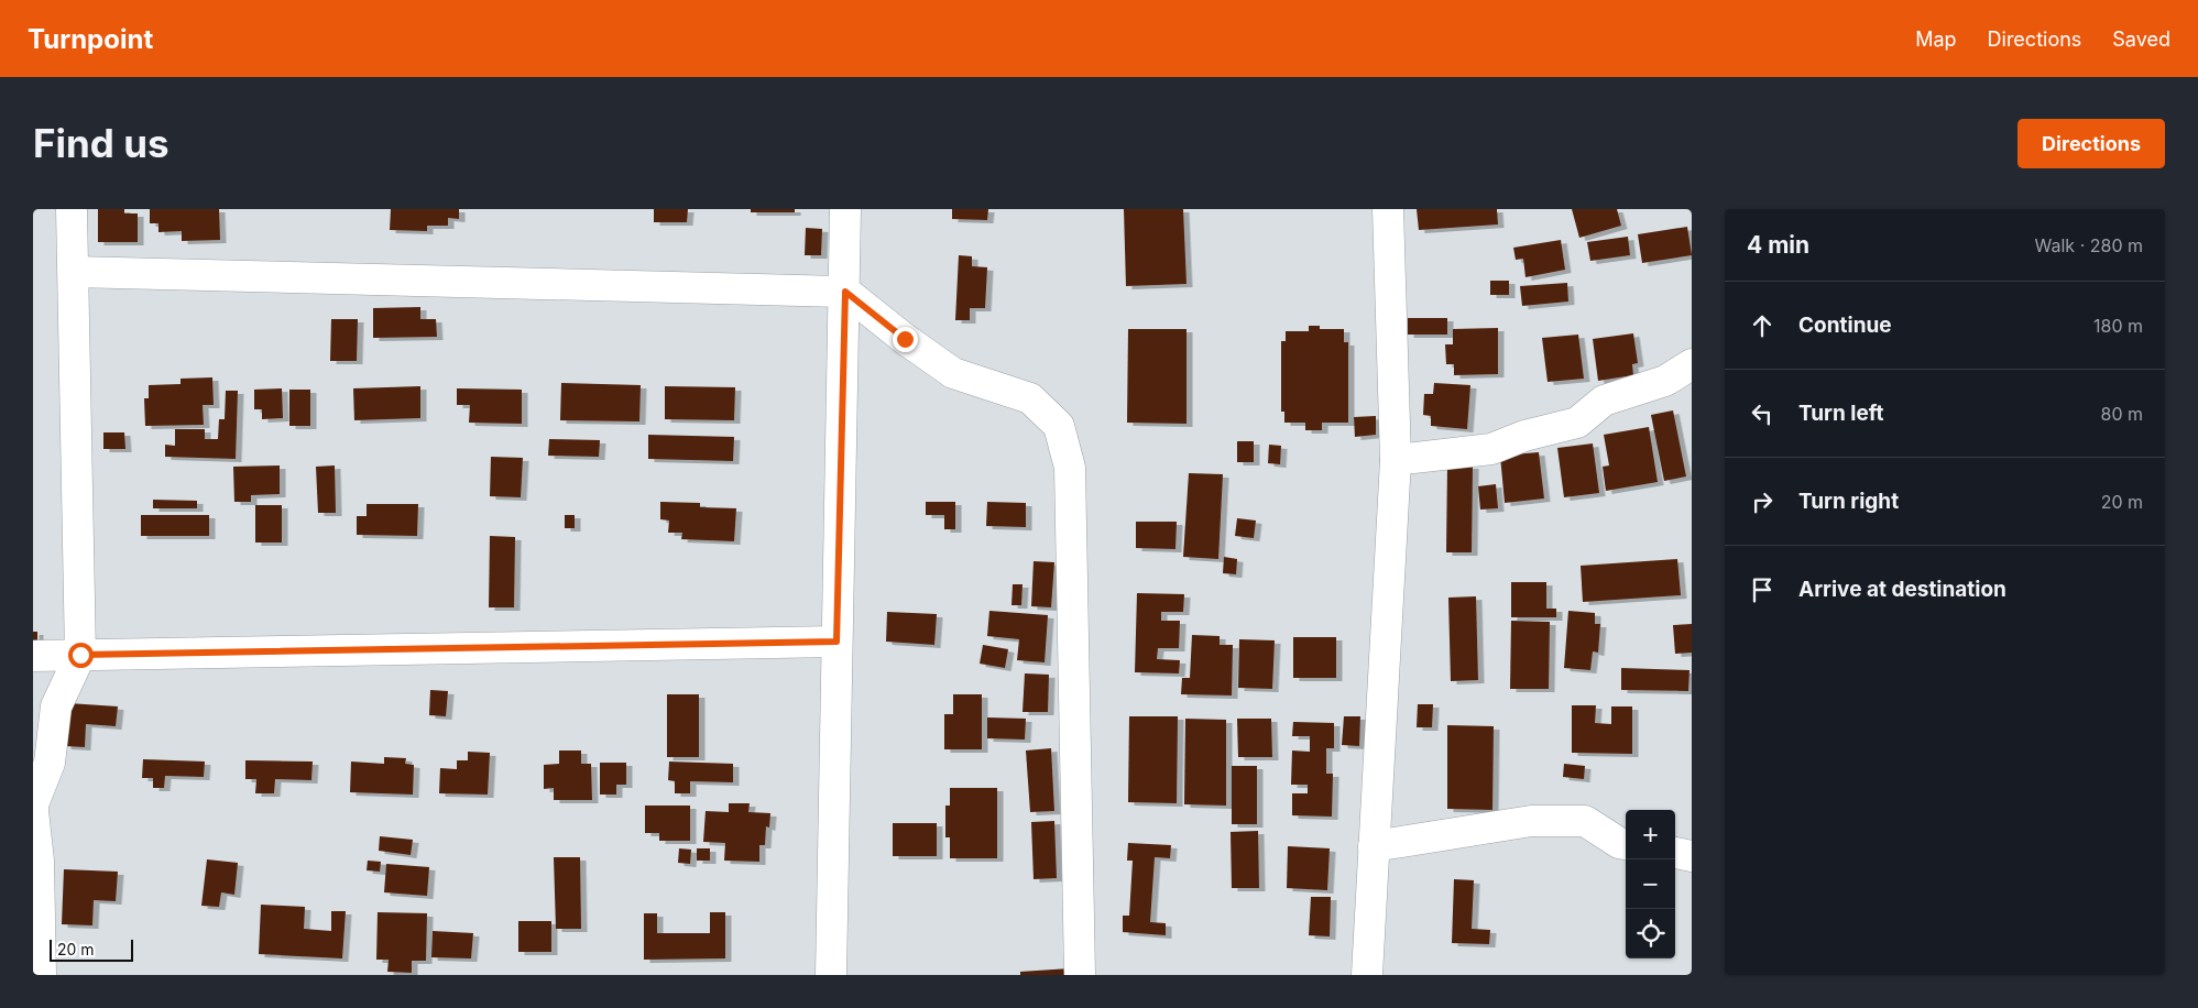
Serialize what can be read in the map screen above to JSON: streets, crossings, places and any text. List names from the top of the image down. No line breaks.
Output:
{"scale_bar":"20 m","page":{"header":"Turnpoint","nav":["Map","Directions","Saved"],"buttons":"Directions","title":"Find us","heading":["4 min","Walk · 280 m"],"list":[["Continue","180 m"],["Turn left","80 m"],["Turn right","20 m"],"Arrive at destination"],"map_buttons":["+","−"],"scale":"20 m"}}
